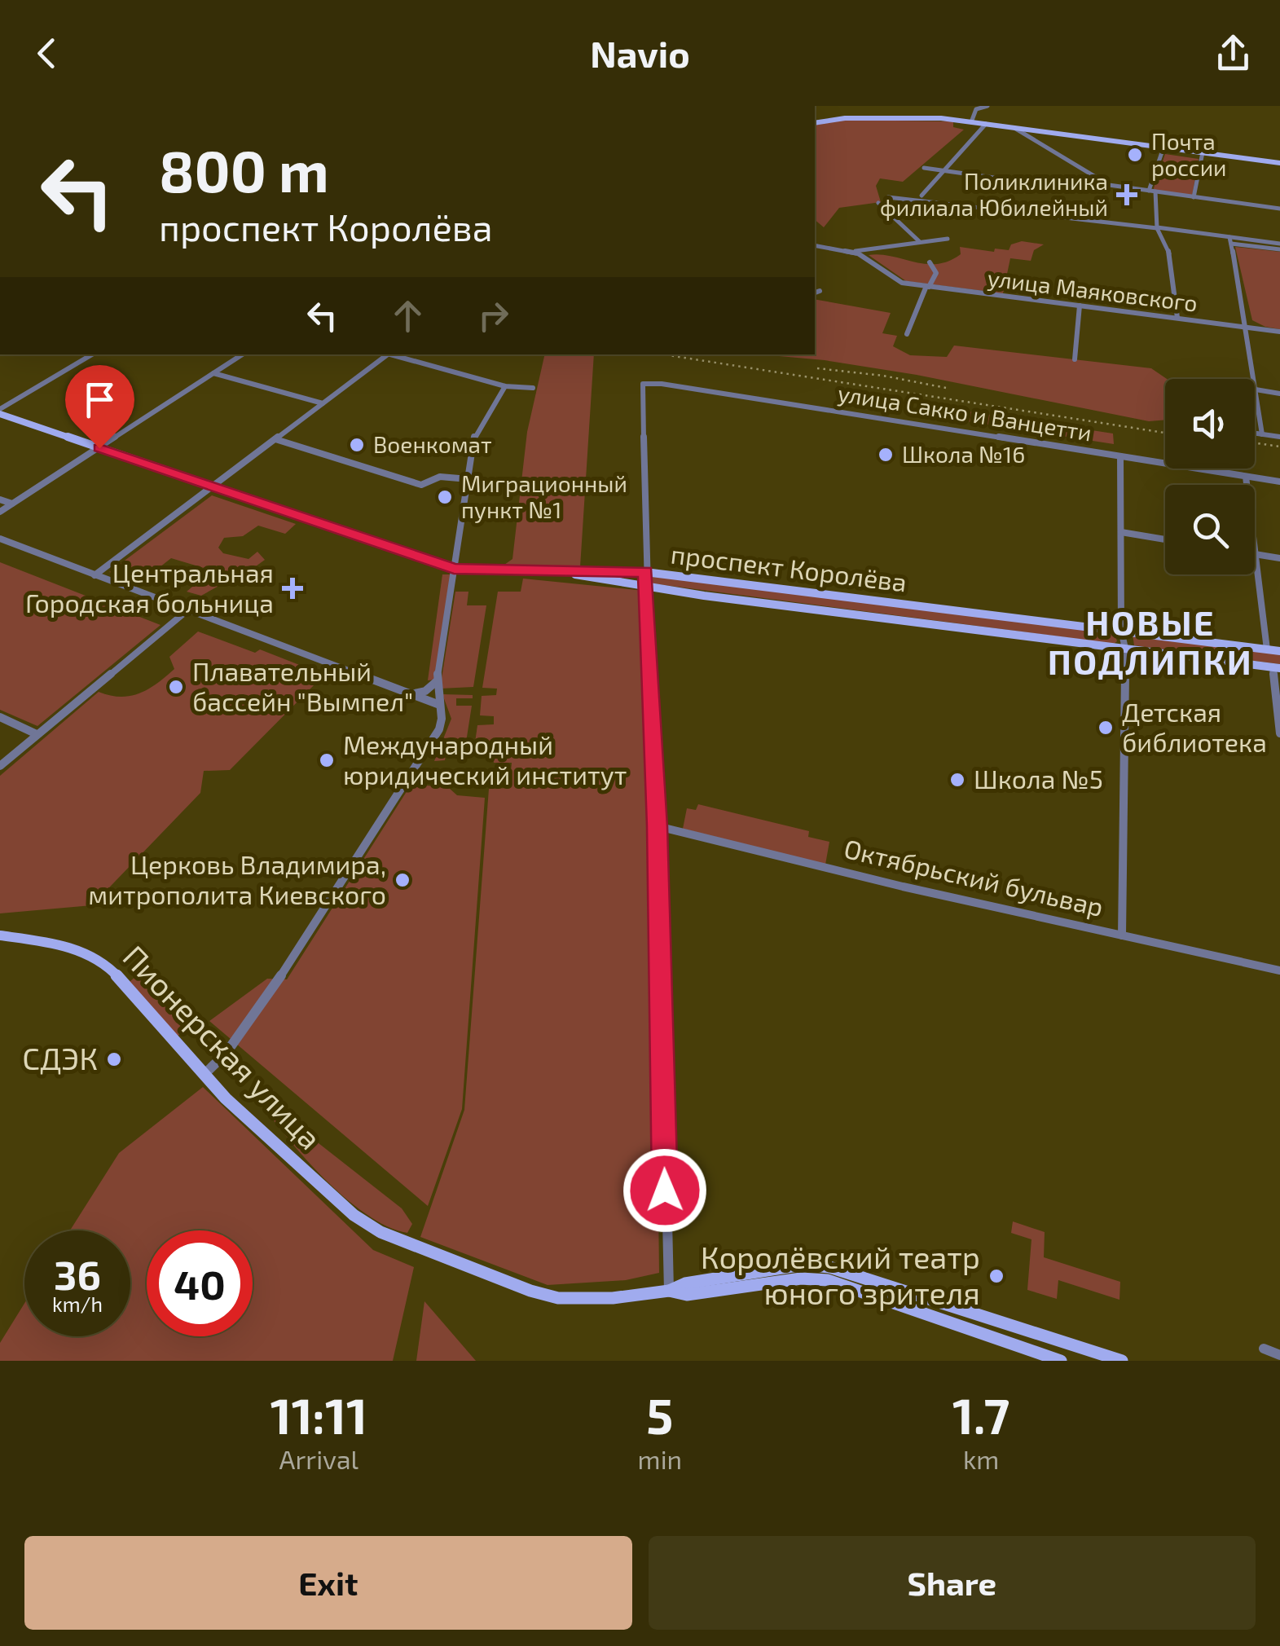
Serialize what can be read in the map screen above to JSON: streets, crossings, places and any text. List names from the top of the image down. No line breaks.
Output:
{"streets":{"main road":["проспект Королёва","Пионерская улица"],"street":["улица Маяковского","улица Сакко и Ванцетти","Октябрьский бульвар"]},"crossings":[["улица Сакко и Ванцетти","проспект Королёва"]],"districts":["НОВЫЕ ПОДЛИПКИ"],"places":{"other":["Почта россии","Военкомат","Школа №16","Миграционный пункт №1","Плавательный бассейн \"Вымпел\"","Детская библиотека","Международный юридический институт","Школа №5","Церковь Владимира, митрополита Киевского","СДЭК","Королёвский театр юного зрителя"],"health":["Поликлиника филиала Юбилейный","Центральная Городская больница"]},"page":{"header":"Navio","turn":["800 m","проспект Королёва"],"speed":"36 km/h","limit":"40","eta":["11:11","Arrival","5","min","1.7","km"],"buttons":["Exit","Share"]}}
